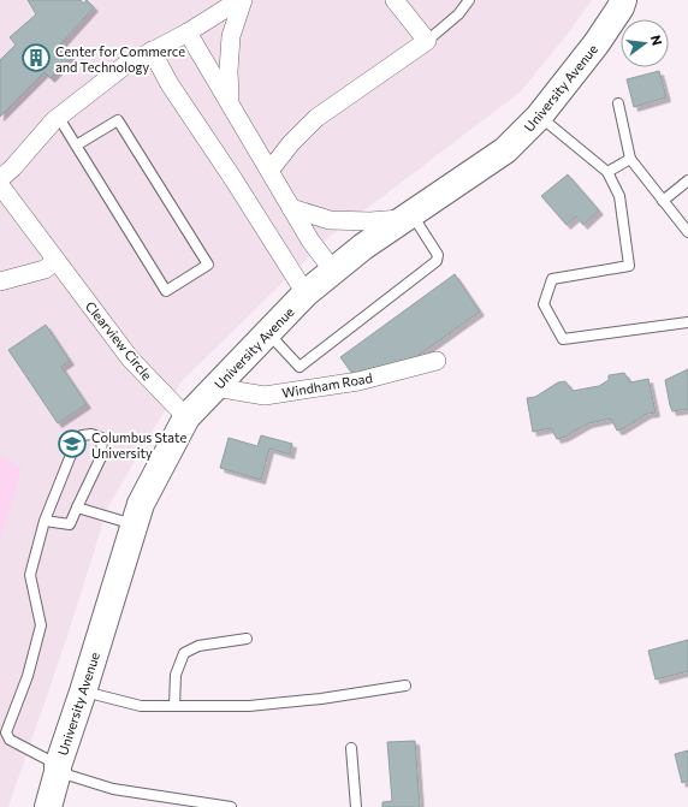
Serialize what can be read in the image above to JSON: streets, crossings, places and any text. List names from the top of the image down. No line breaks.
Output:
{"streets":{"main road":["University Avenue"],"street":["Clearview Circle","Windham Road"]},"crossings":[["University Avenue","Clearview Circle"],["University Avenue","Windham Road"]],"places":{"building":["Center for Commerce and Technology"],"school or university":["Columbus State University"]},"north":"right"}
